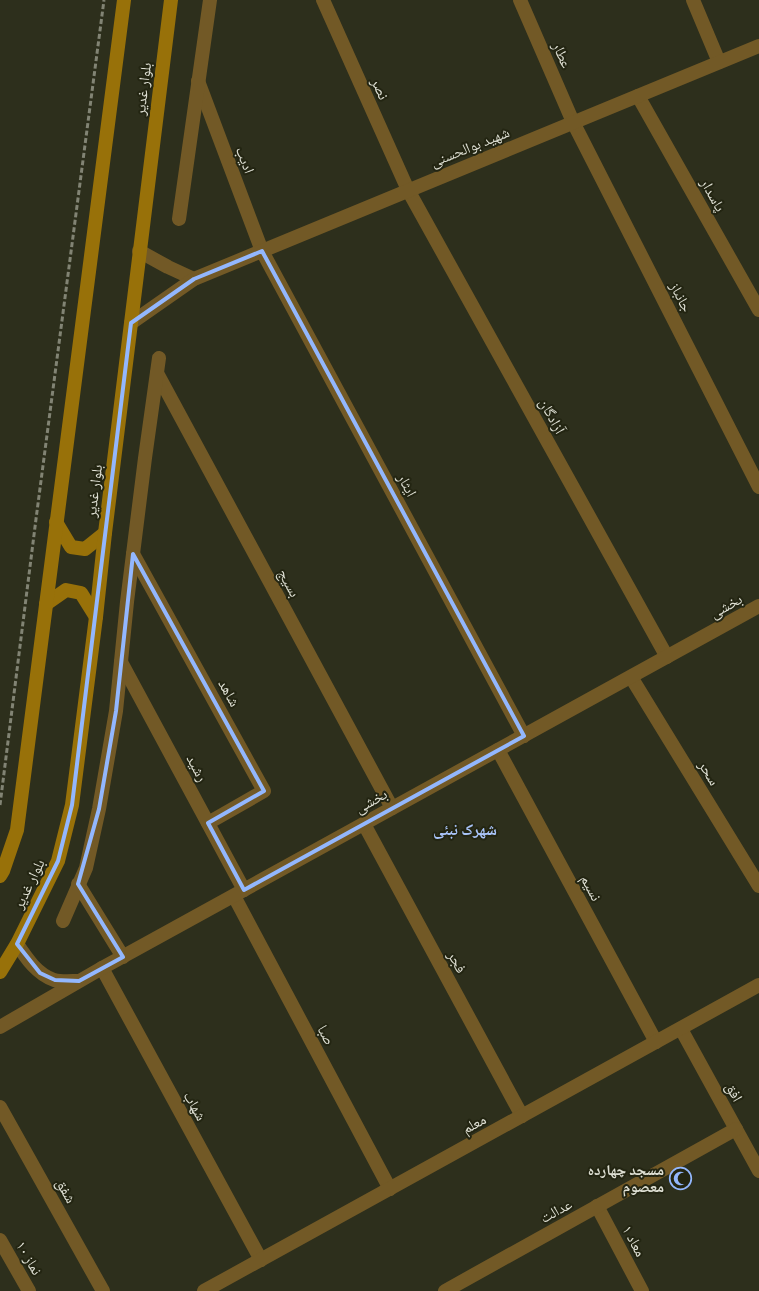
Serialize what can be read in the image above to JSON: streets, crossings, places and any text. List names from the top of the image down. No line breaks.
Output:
{"streets":{"main road":["بلوار غدیر"],"street":["عطار","نصر","شهید بوالحسنی","ادیب","پاسدار","جانباز","آزادگان","ایثار","بسیج","بخشی","شاهد","رشید","سحر","نسیم","فجر","صبا","افق","شهاب","معلم","شفق","عدالت","معاد ۱","نماز ۱۰"]},"crossings":[["عطار","شهید بوالحسنی"],["عطار","جانباز"],["بلوار غدیر","شهید بوالحسنی"],["نصر","شهید بوالحسنی"],["نصر","آزادگان"],["شهید بوالحسنی","ادیب"],["شهید بوالحسنی","پاسدار"],["شهید بوالحسنی","جانباز"],["شهید بوالحسنی","آزادگان"],["شهید بوالحسنی","ایثار"],["ادیب","ایثار"],["آزادگان","بخشی"],["ایثار","بخشی"],["بسیج","بخشی"],["بخشی","رشید"],["بخشی","سحر"],["بخشی","نسیم"],["بخشی","فجر"],["بخشی","صبا"],["بخشی","شهاب"],["شاهد","رشید"],["رشید","صبا"],["نسیم","معلم"],["فجر","معلم"],["صبا","معلم"],["افق","معلم"],["افق","عدالت"],["شهاب","معلم"],["عدالت","معاد ۱"]],"districts":["شهرک نبئی"],"places":{"mosque":["مسجد چهارده معصوم"]}}
